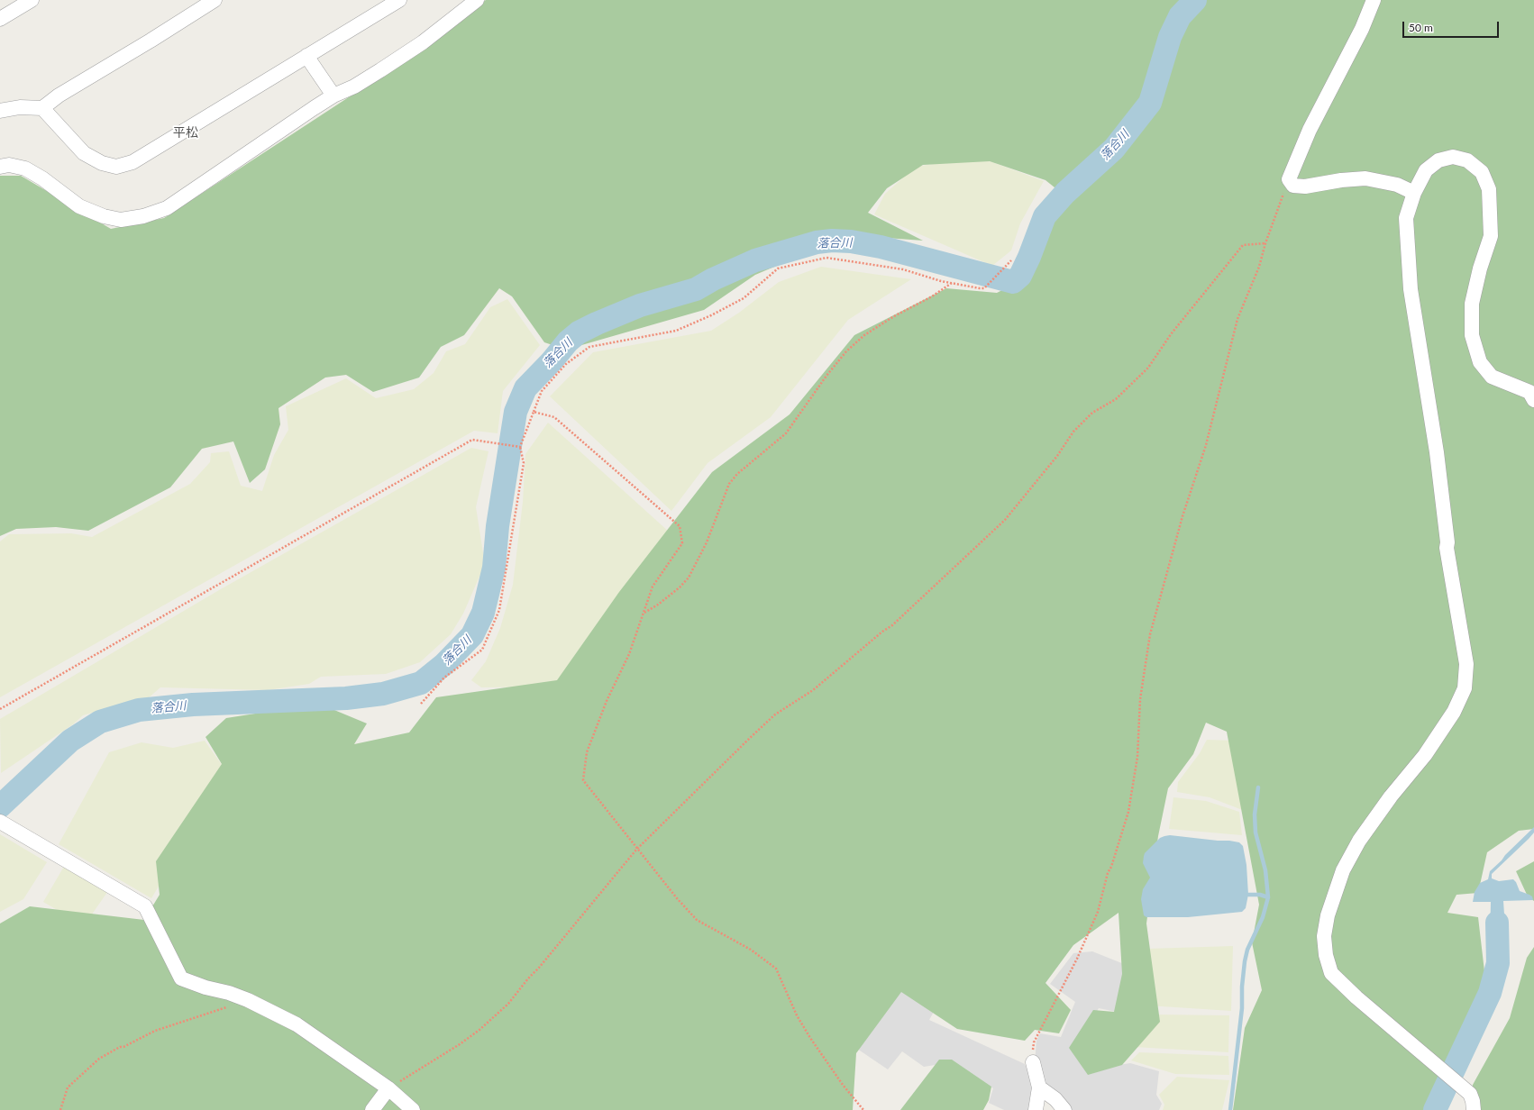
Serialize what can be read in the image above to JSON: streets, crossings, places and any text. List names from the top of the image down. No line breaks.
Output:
{"districts":["平松"],"water":["落合川"],"scale_bar":"50 m"}
